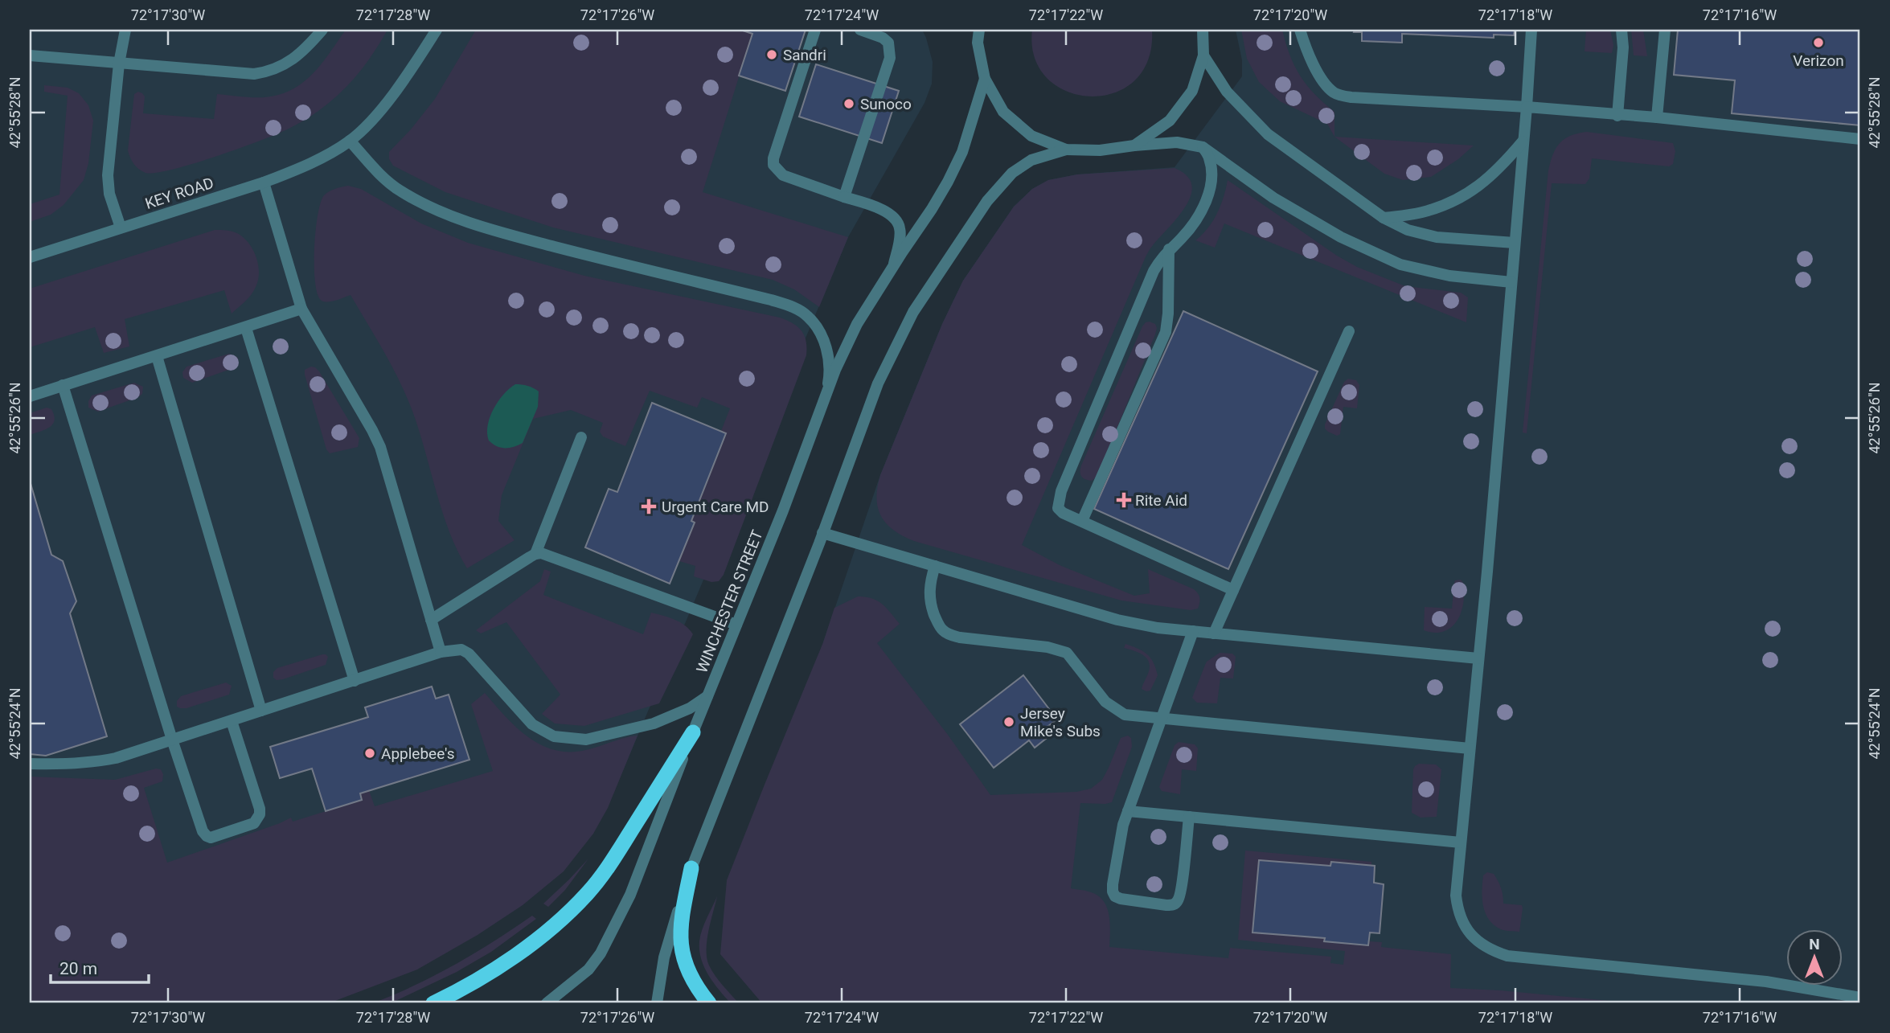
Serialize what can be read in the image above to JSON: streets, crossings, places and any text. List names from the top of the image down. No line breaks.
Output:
{"streets":{"street":["KEY ROAD","WINCHESTER STREET"]},"places":{"other":["Verizon","Sandri","Sunoco","Jersey Mike's Subs","Applebee's"],"health":["Rite Aid","Urgent Care MD"]},"scale_bar":"20 m","north":"top","coordinates":["72°17'30\"W","72°17'28\"W","72°17'26\"W","72°17'24\"W","72°17'22\"W","72°17'20\"W","72°17'18\"W","72°17'16\"W","42°55'28\"N","42°55'26\"N","42°55'24\"N"]}
